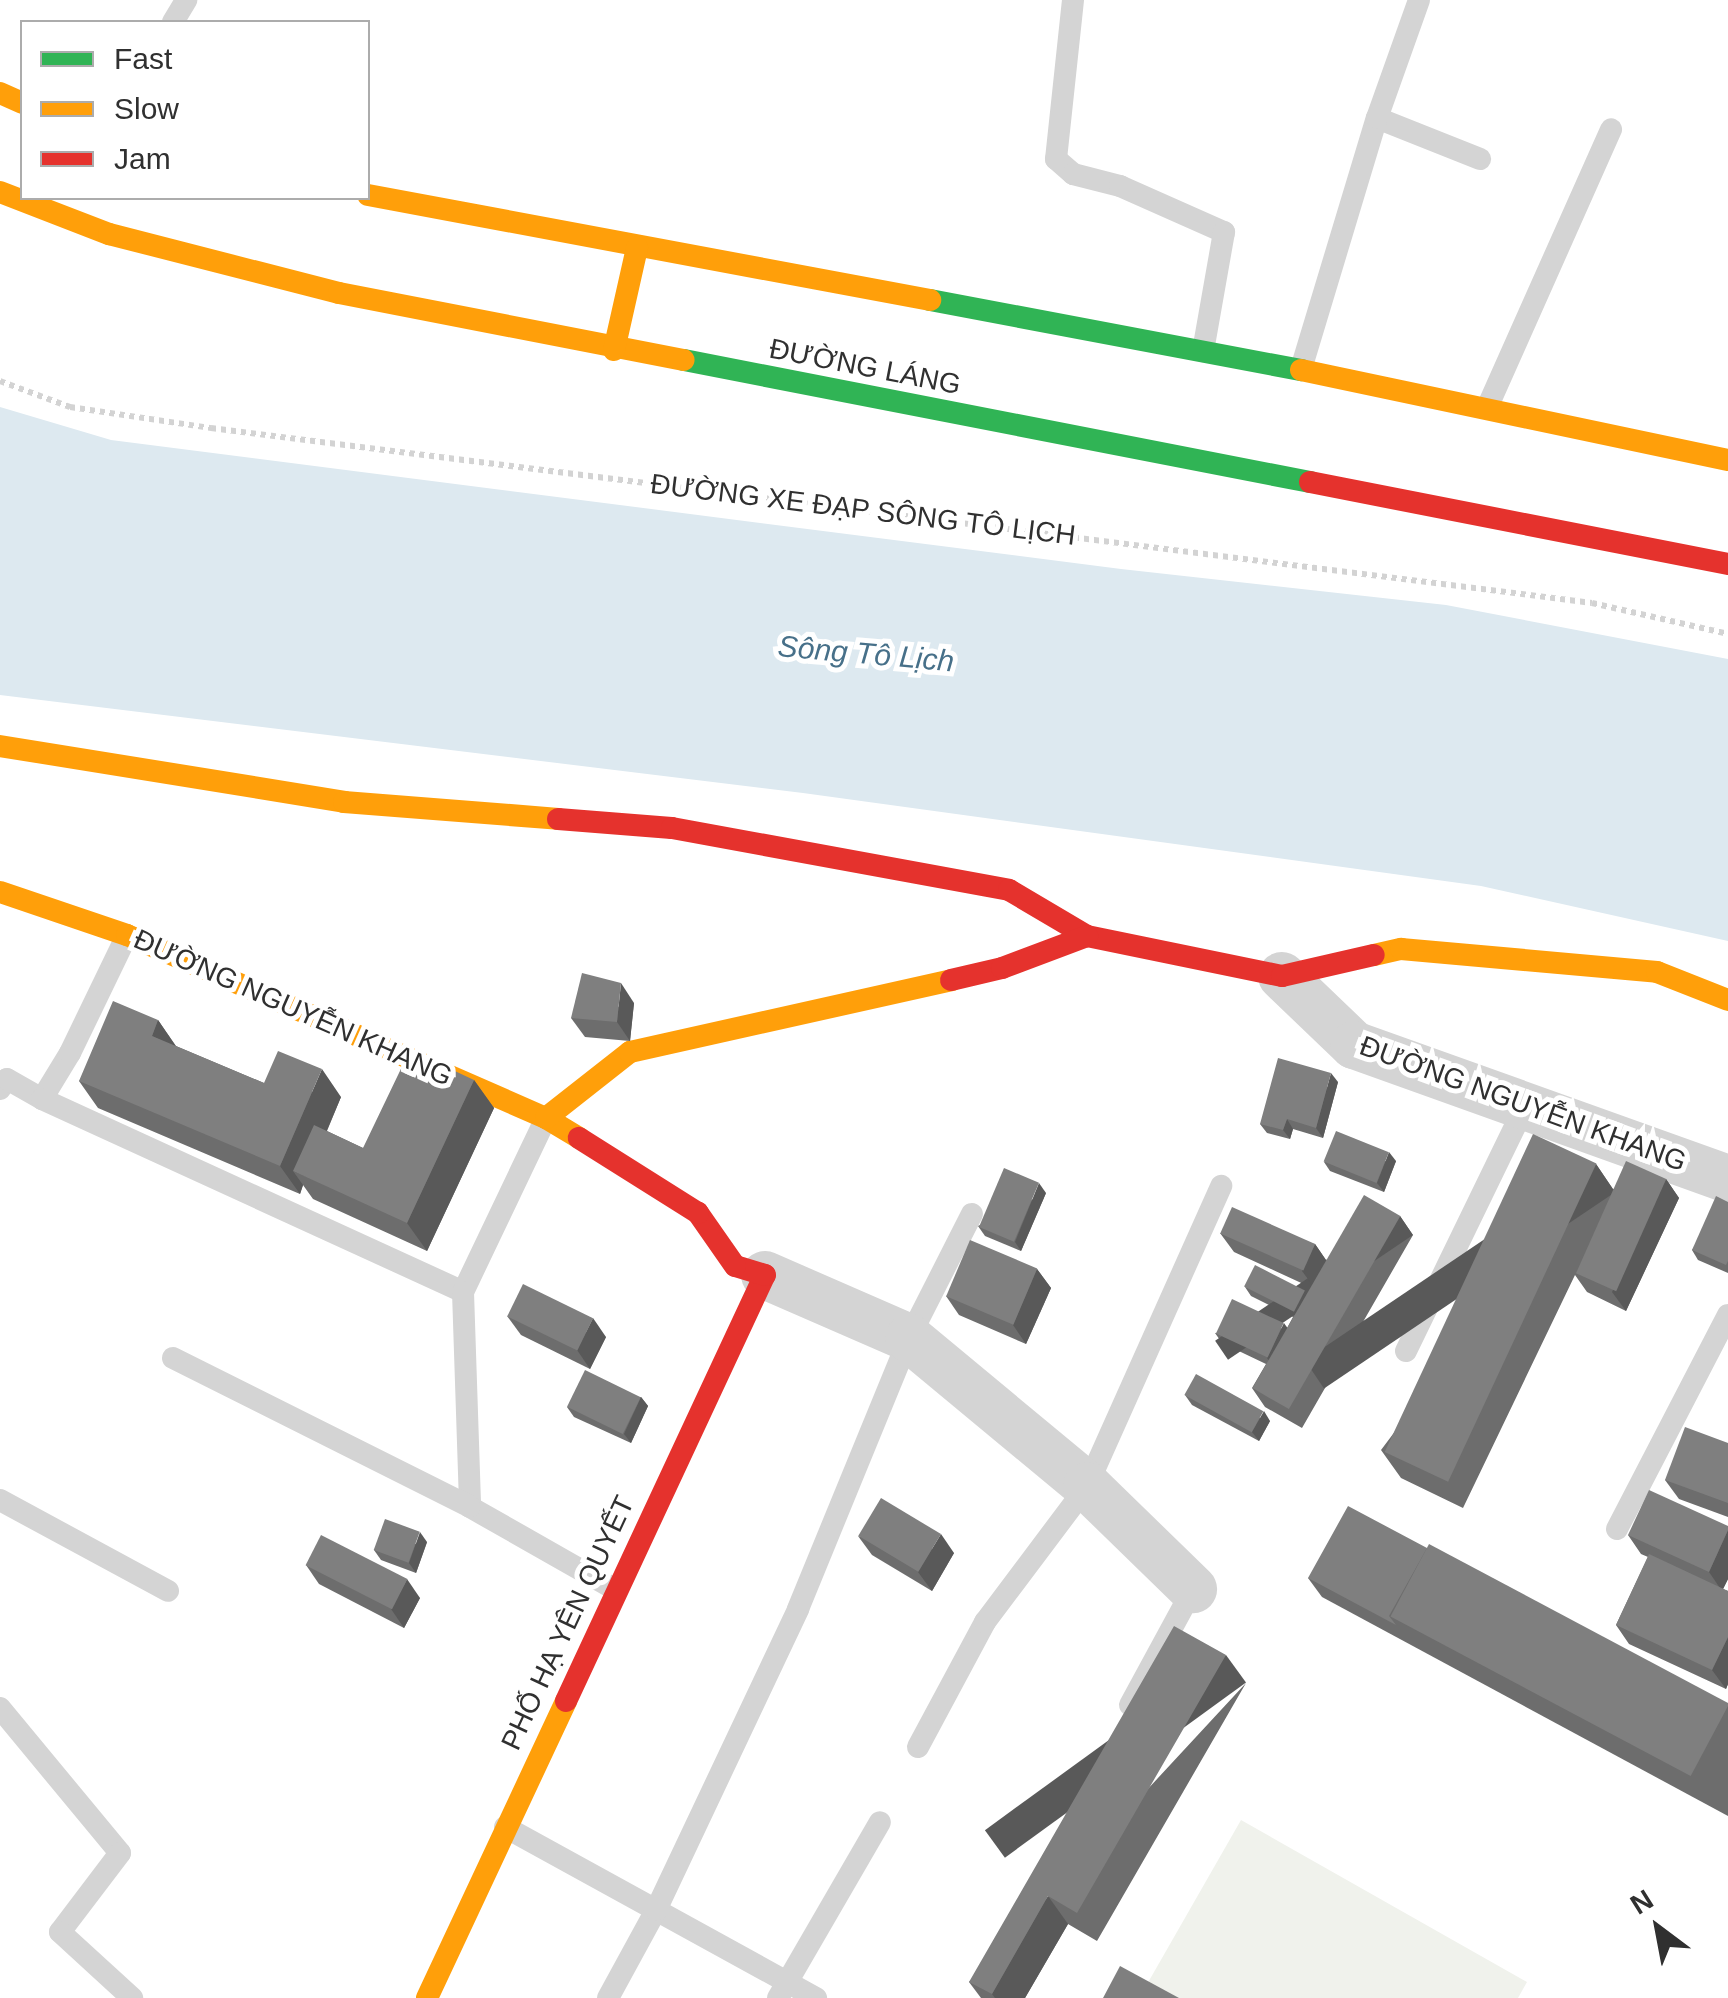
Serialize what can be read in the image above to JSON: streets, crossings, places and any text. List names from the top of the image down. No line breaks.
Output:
{"streets":{"main road":["ĐƯỜNG LÁNG","ĐƯỜNG NGUYỄN KHANG","PHỐ HẠ YÊN QUYẾT"],"path":["ĐƯỜNG XE ĐẠP SÔNG TÔ LỊCH"]},"crossings":[["ĐƯỜNG NGUYỄN KHANG","PHỐ HẠ YÊN QUYẾT"]],"water":["Sông Tô Lịch"],"legend":["Fast","Slow","Jam"],"north":"top left"}
